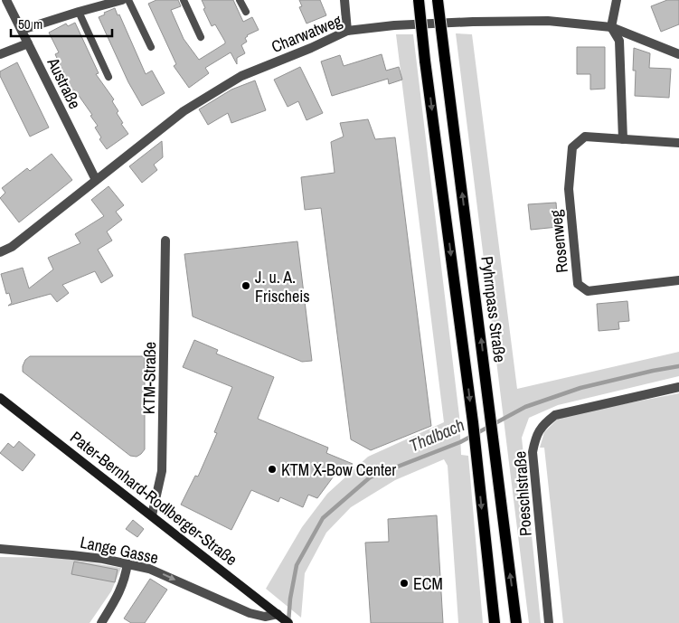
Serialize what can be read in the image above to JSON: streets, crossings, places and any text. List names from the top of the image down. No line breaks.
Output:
{"streets":{"main road":["Pyhrnpass Straße","Pater-Bernhard-Rodlberger-Straße"],"street":["Charwatweg","Austraße","Rosenweg","KTM-Straße","Poeschlstraße","Lange Gasse"]},"crossings":[["Charwatweg","Austraße"],["KTM-Straße","Pater-Bernhard-Rodlberger-Straße"],["Pater-Bernhard-Rodlberger-Straße","Lange Gasse"]],"one_way":["Lange Gasse"],"water":["Thalbach"],"places":["J. u. A. Frischeis","KTM X-Bow Center","ECM"],"scale_bar":"50 m"}
